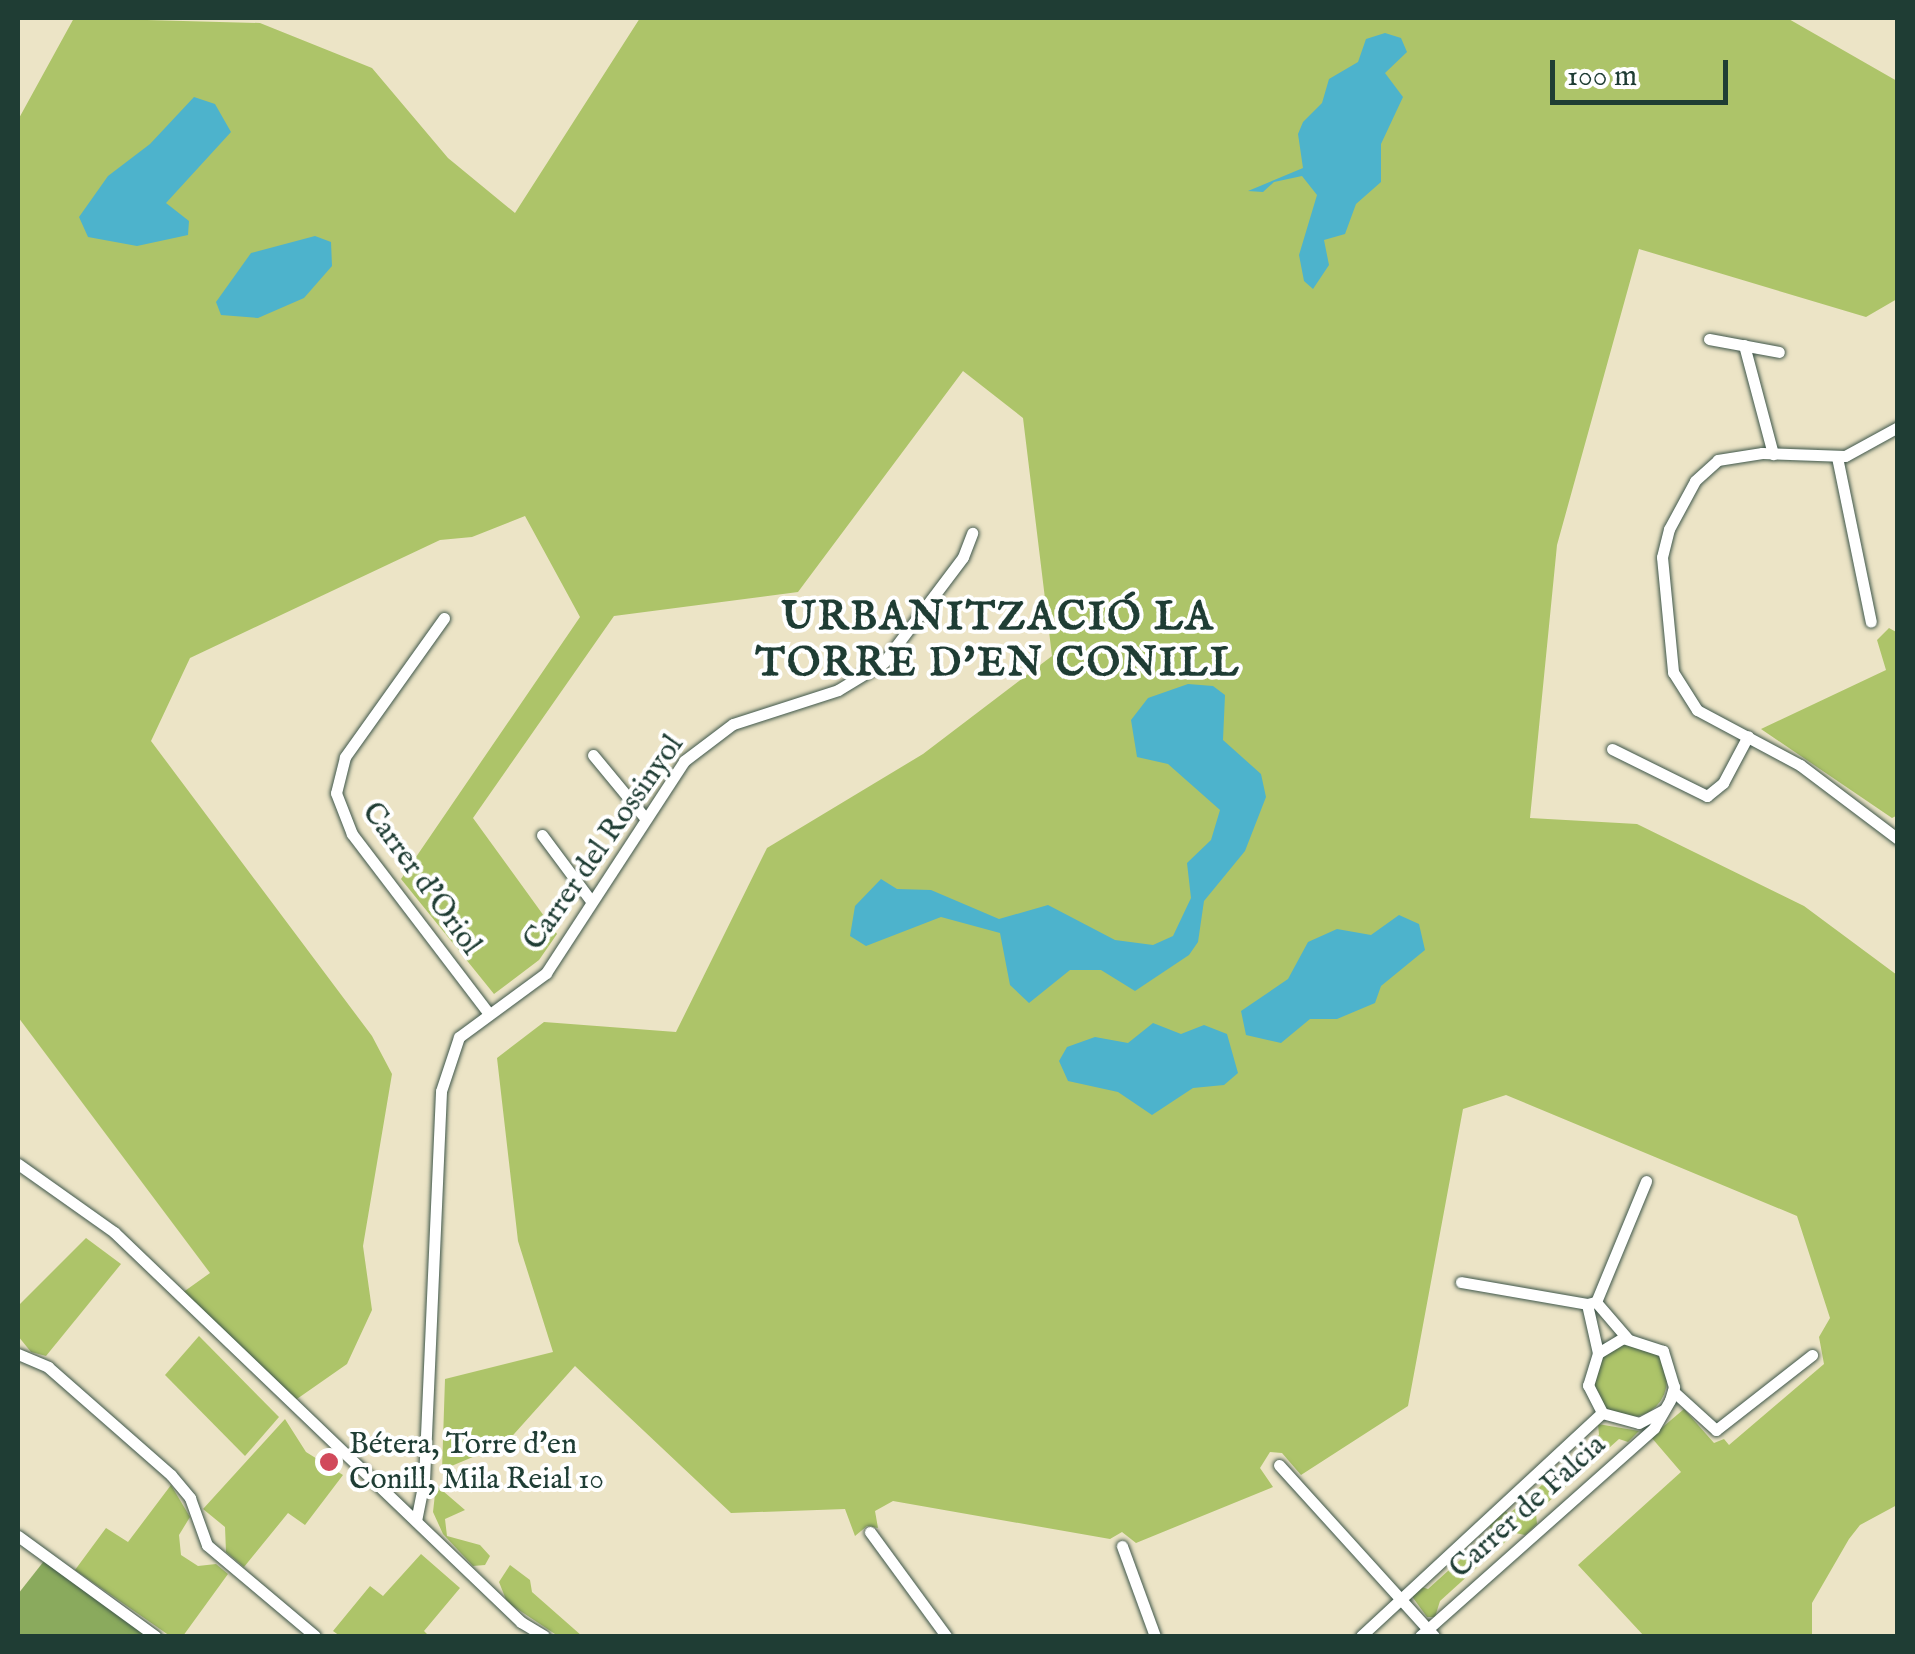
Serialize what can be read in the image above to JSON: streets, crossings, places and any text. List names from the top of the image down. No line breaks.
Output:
{"streets":{"street":["Carrer del Rossinyol","Carrer d'Oriol","Carrer de Falcia"]},"crossings":[["Carrer del Rossinyol","Carrer d'Oriol"]],"districts":["URBANITZACIÓ LA TORRE D'EN CONILL"],"places":["Bétera, Torre d'en Conill, Mila Reial 10"],"scale_bar":"100 m"}
